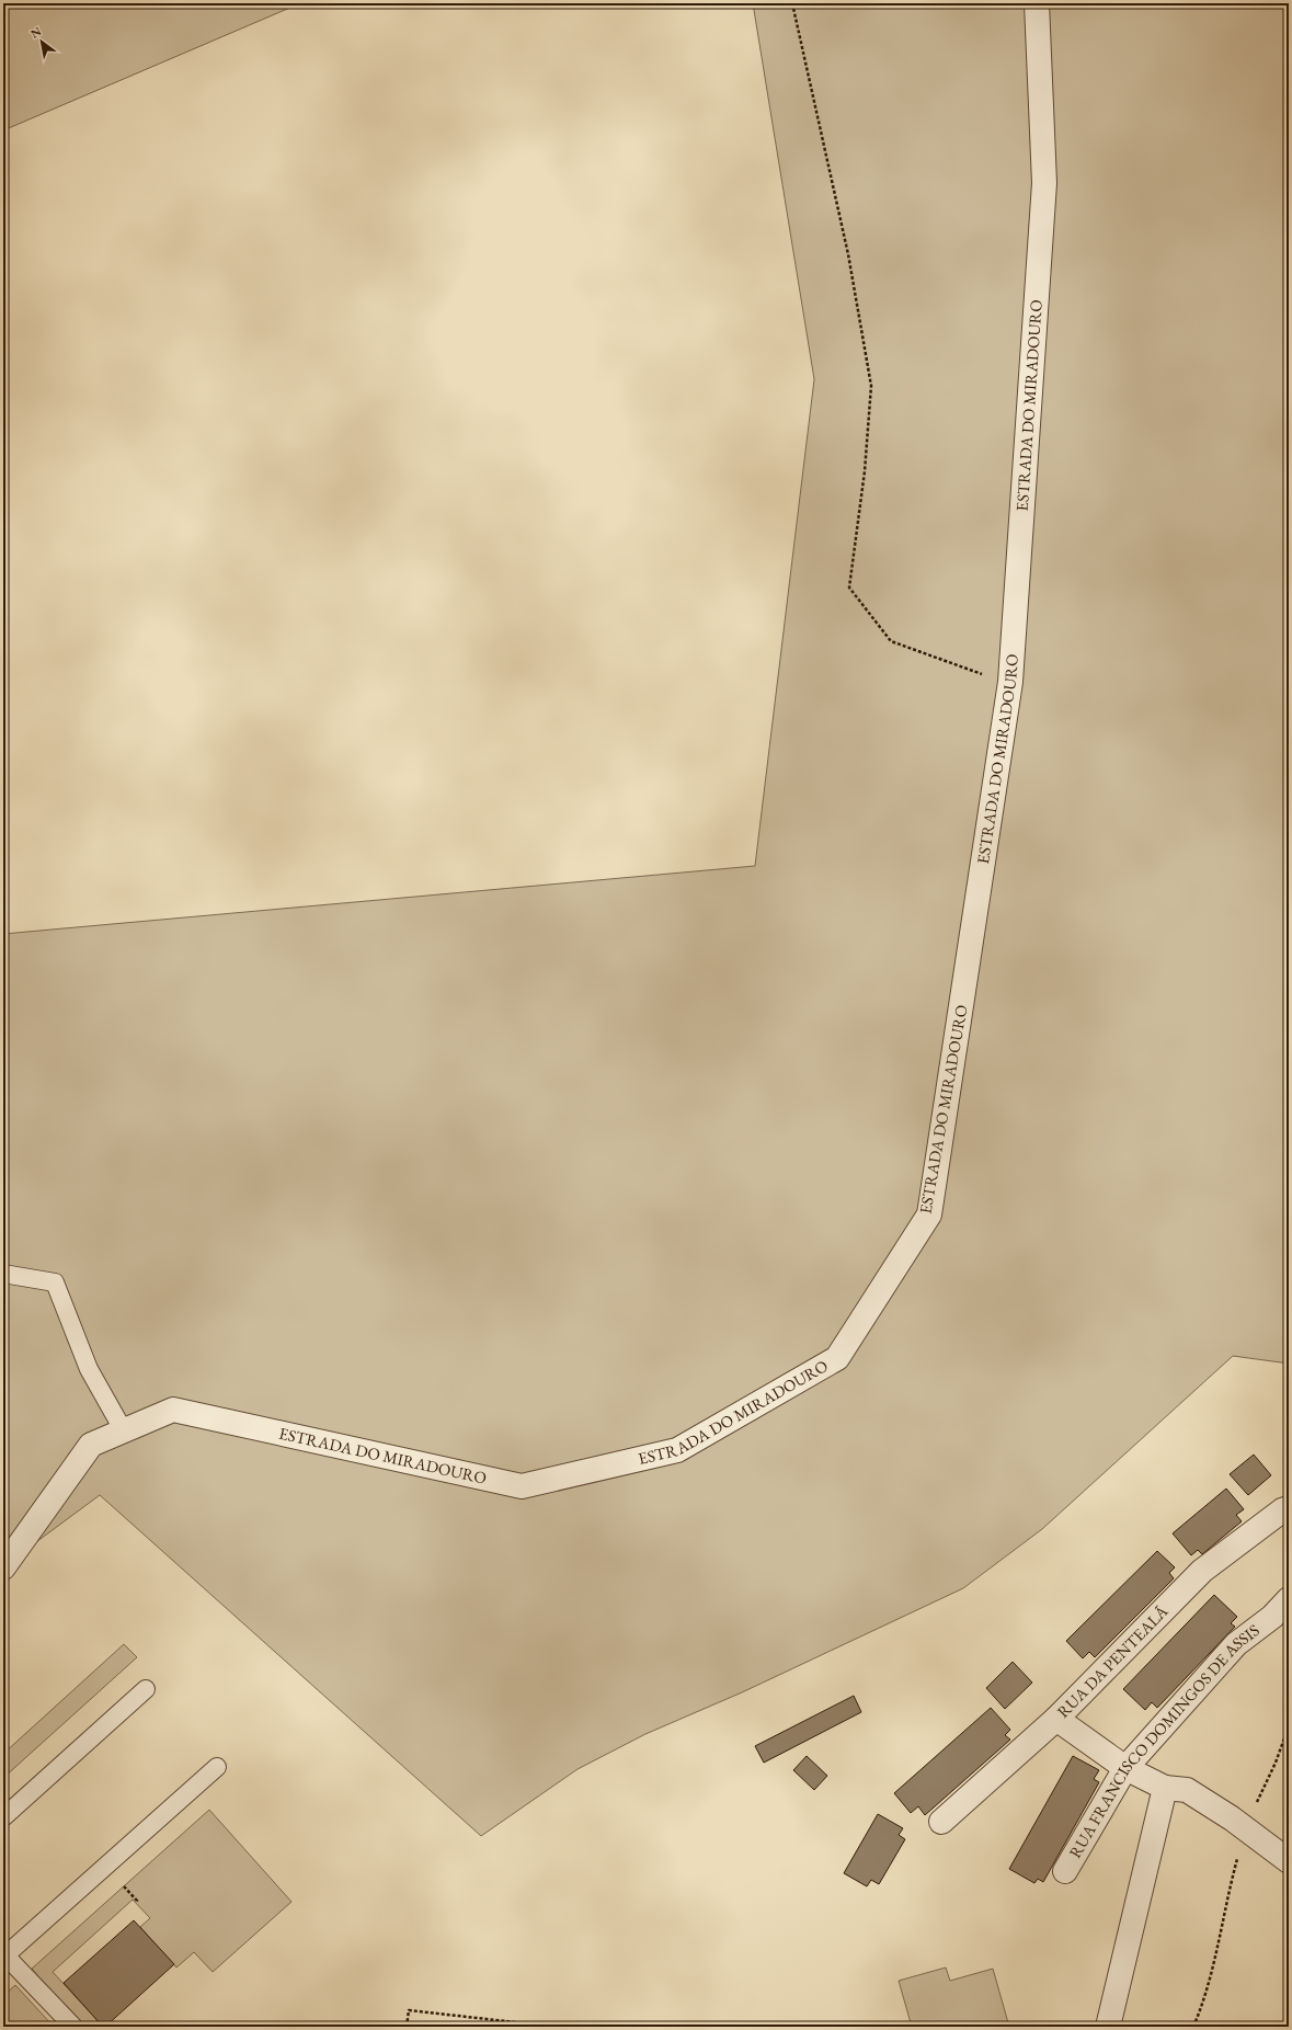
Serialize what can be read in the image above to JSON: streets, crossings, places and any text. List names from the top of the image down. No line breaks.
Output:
{"streets":{"street":["ESTRADA DO MIRADOURO","RUA DA PENTEALÃ","RUA FRANCISCO DOMINGOS DE ASSIS"]},"north":"top left"}
